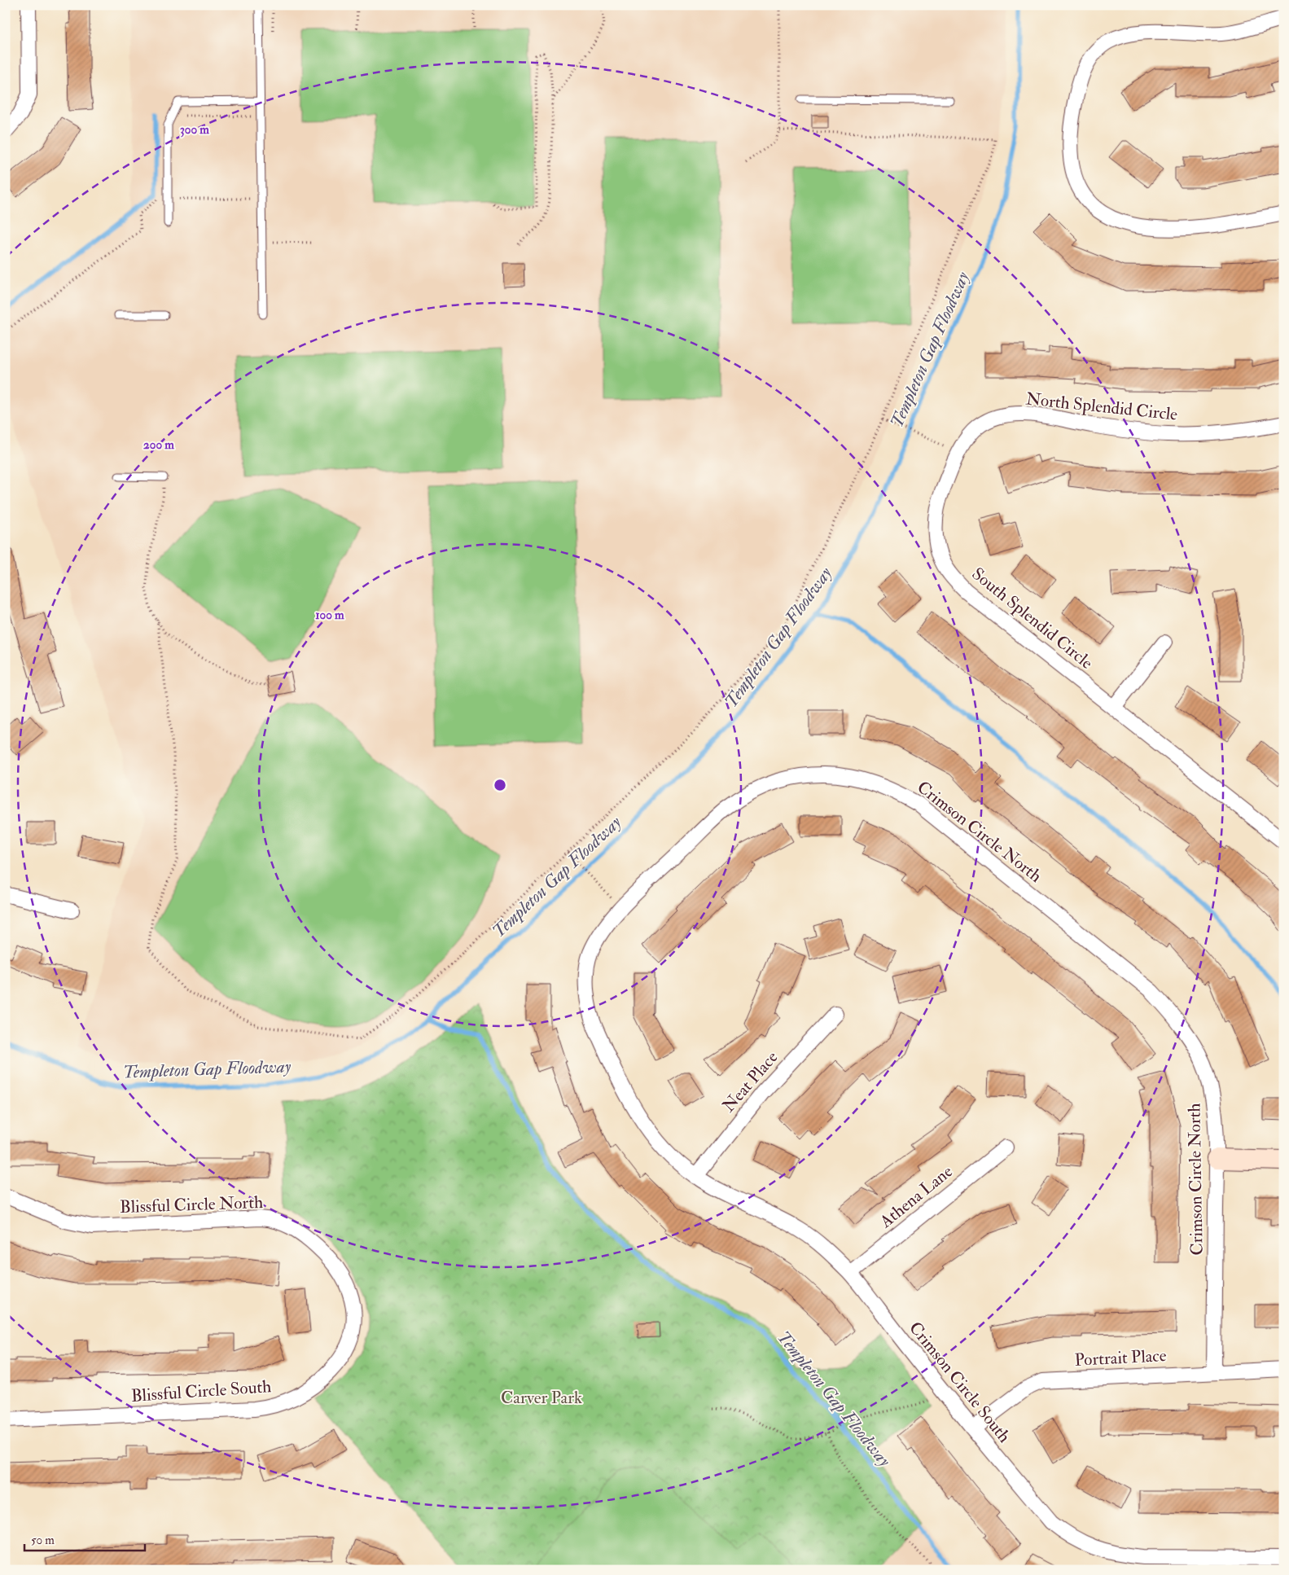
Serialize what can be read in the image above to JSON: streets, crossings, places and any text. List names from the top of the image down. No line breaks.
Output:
{"streets":{"street":["North Splendid Circle","South Splendid Circle","Crimson Circle North","Neat Place","Athena Lane","Blissful Circle North","Portrait Place","Crimson Circle South","Blissful Circle South"]},"crossings":[["North Splendid Circle","South Splendid Circle"],["Crimson Circle North","Portrait Place"],["Crimson Circle North","Crimson Circle South"],["Neat Place","Crimson Circle South"],["Athena Lane","Crimson Circle South"],["Blissful Circle North","Blissful Circle South"],["Portrait Place","Crimson Circle South"]],"water":["Templeton Gap Floodway"],"parks":["Carver Park"],"scale_bar":"50 m","rings":["300 m","200 m","100 m"]}
